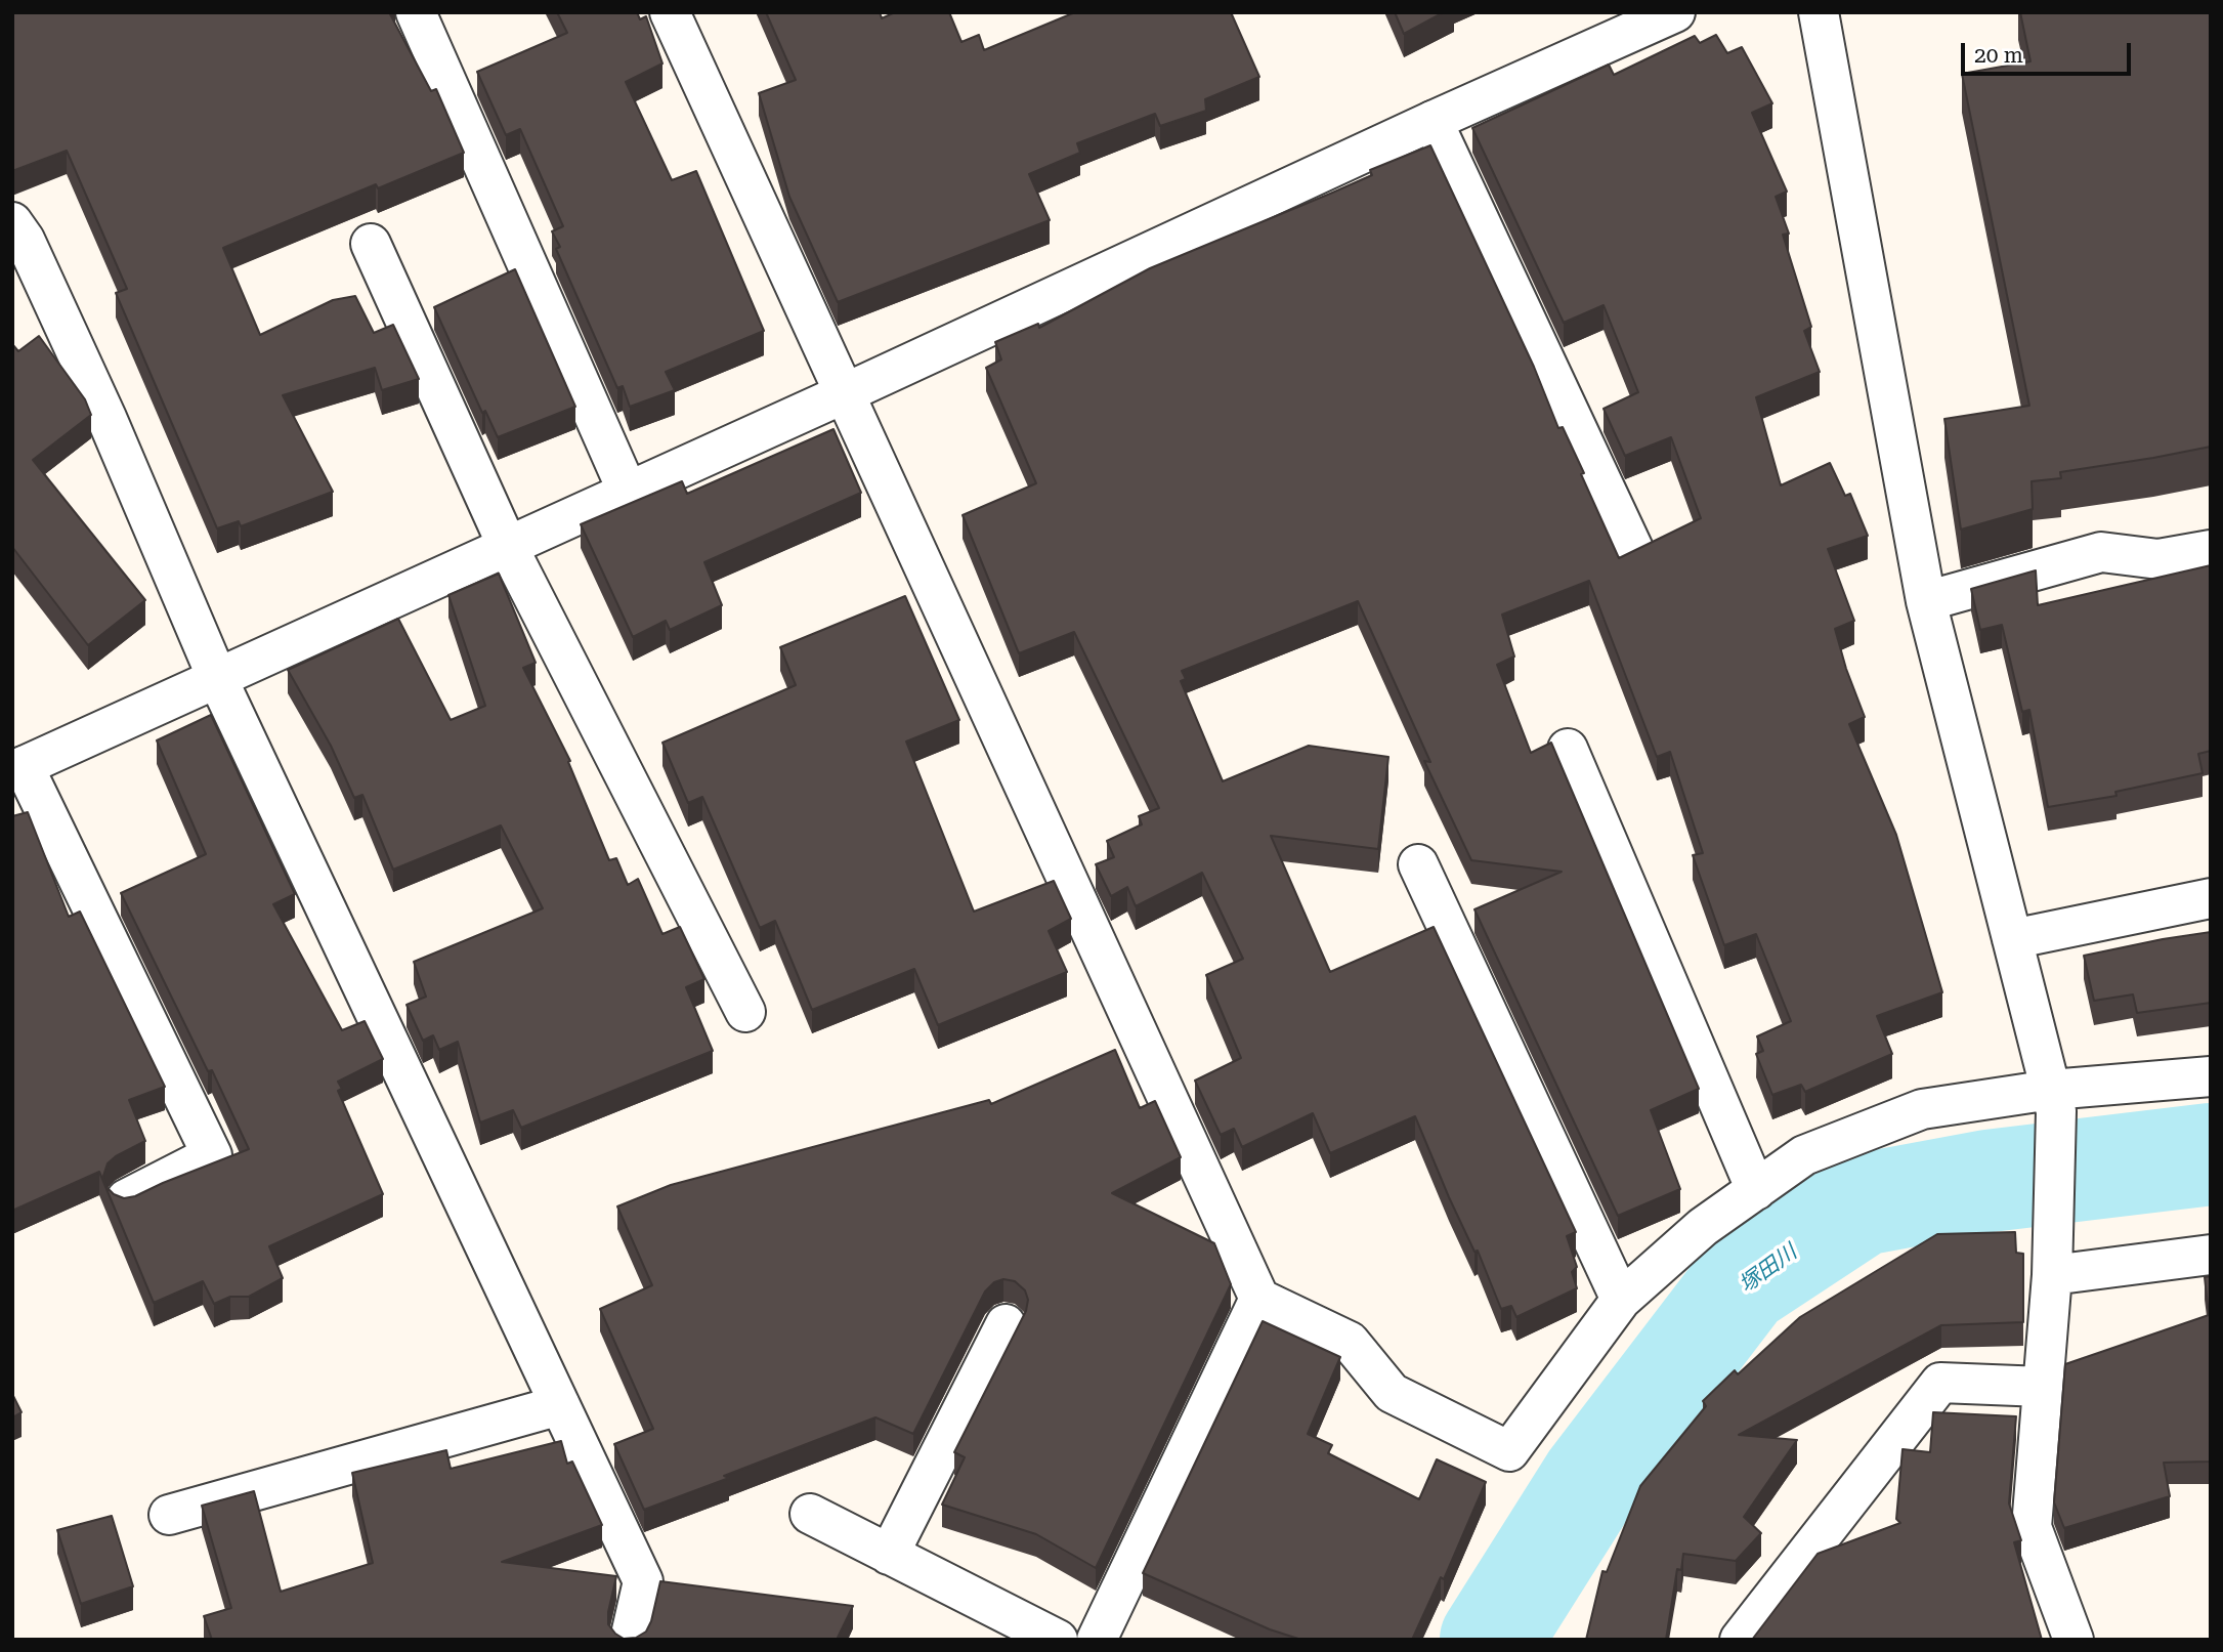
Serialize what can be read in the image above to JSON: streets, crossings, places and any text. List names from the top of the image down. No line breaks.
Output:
{"water":["塚田川"],"scale_bar":"20 m"}
